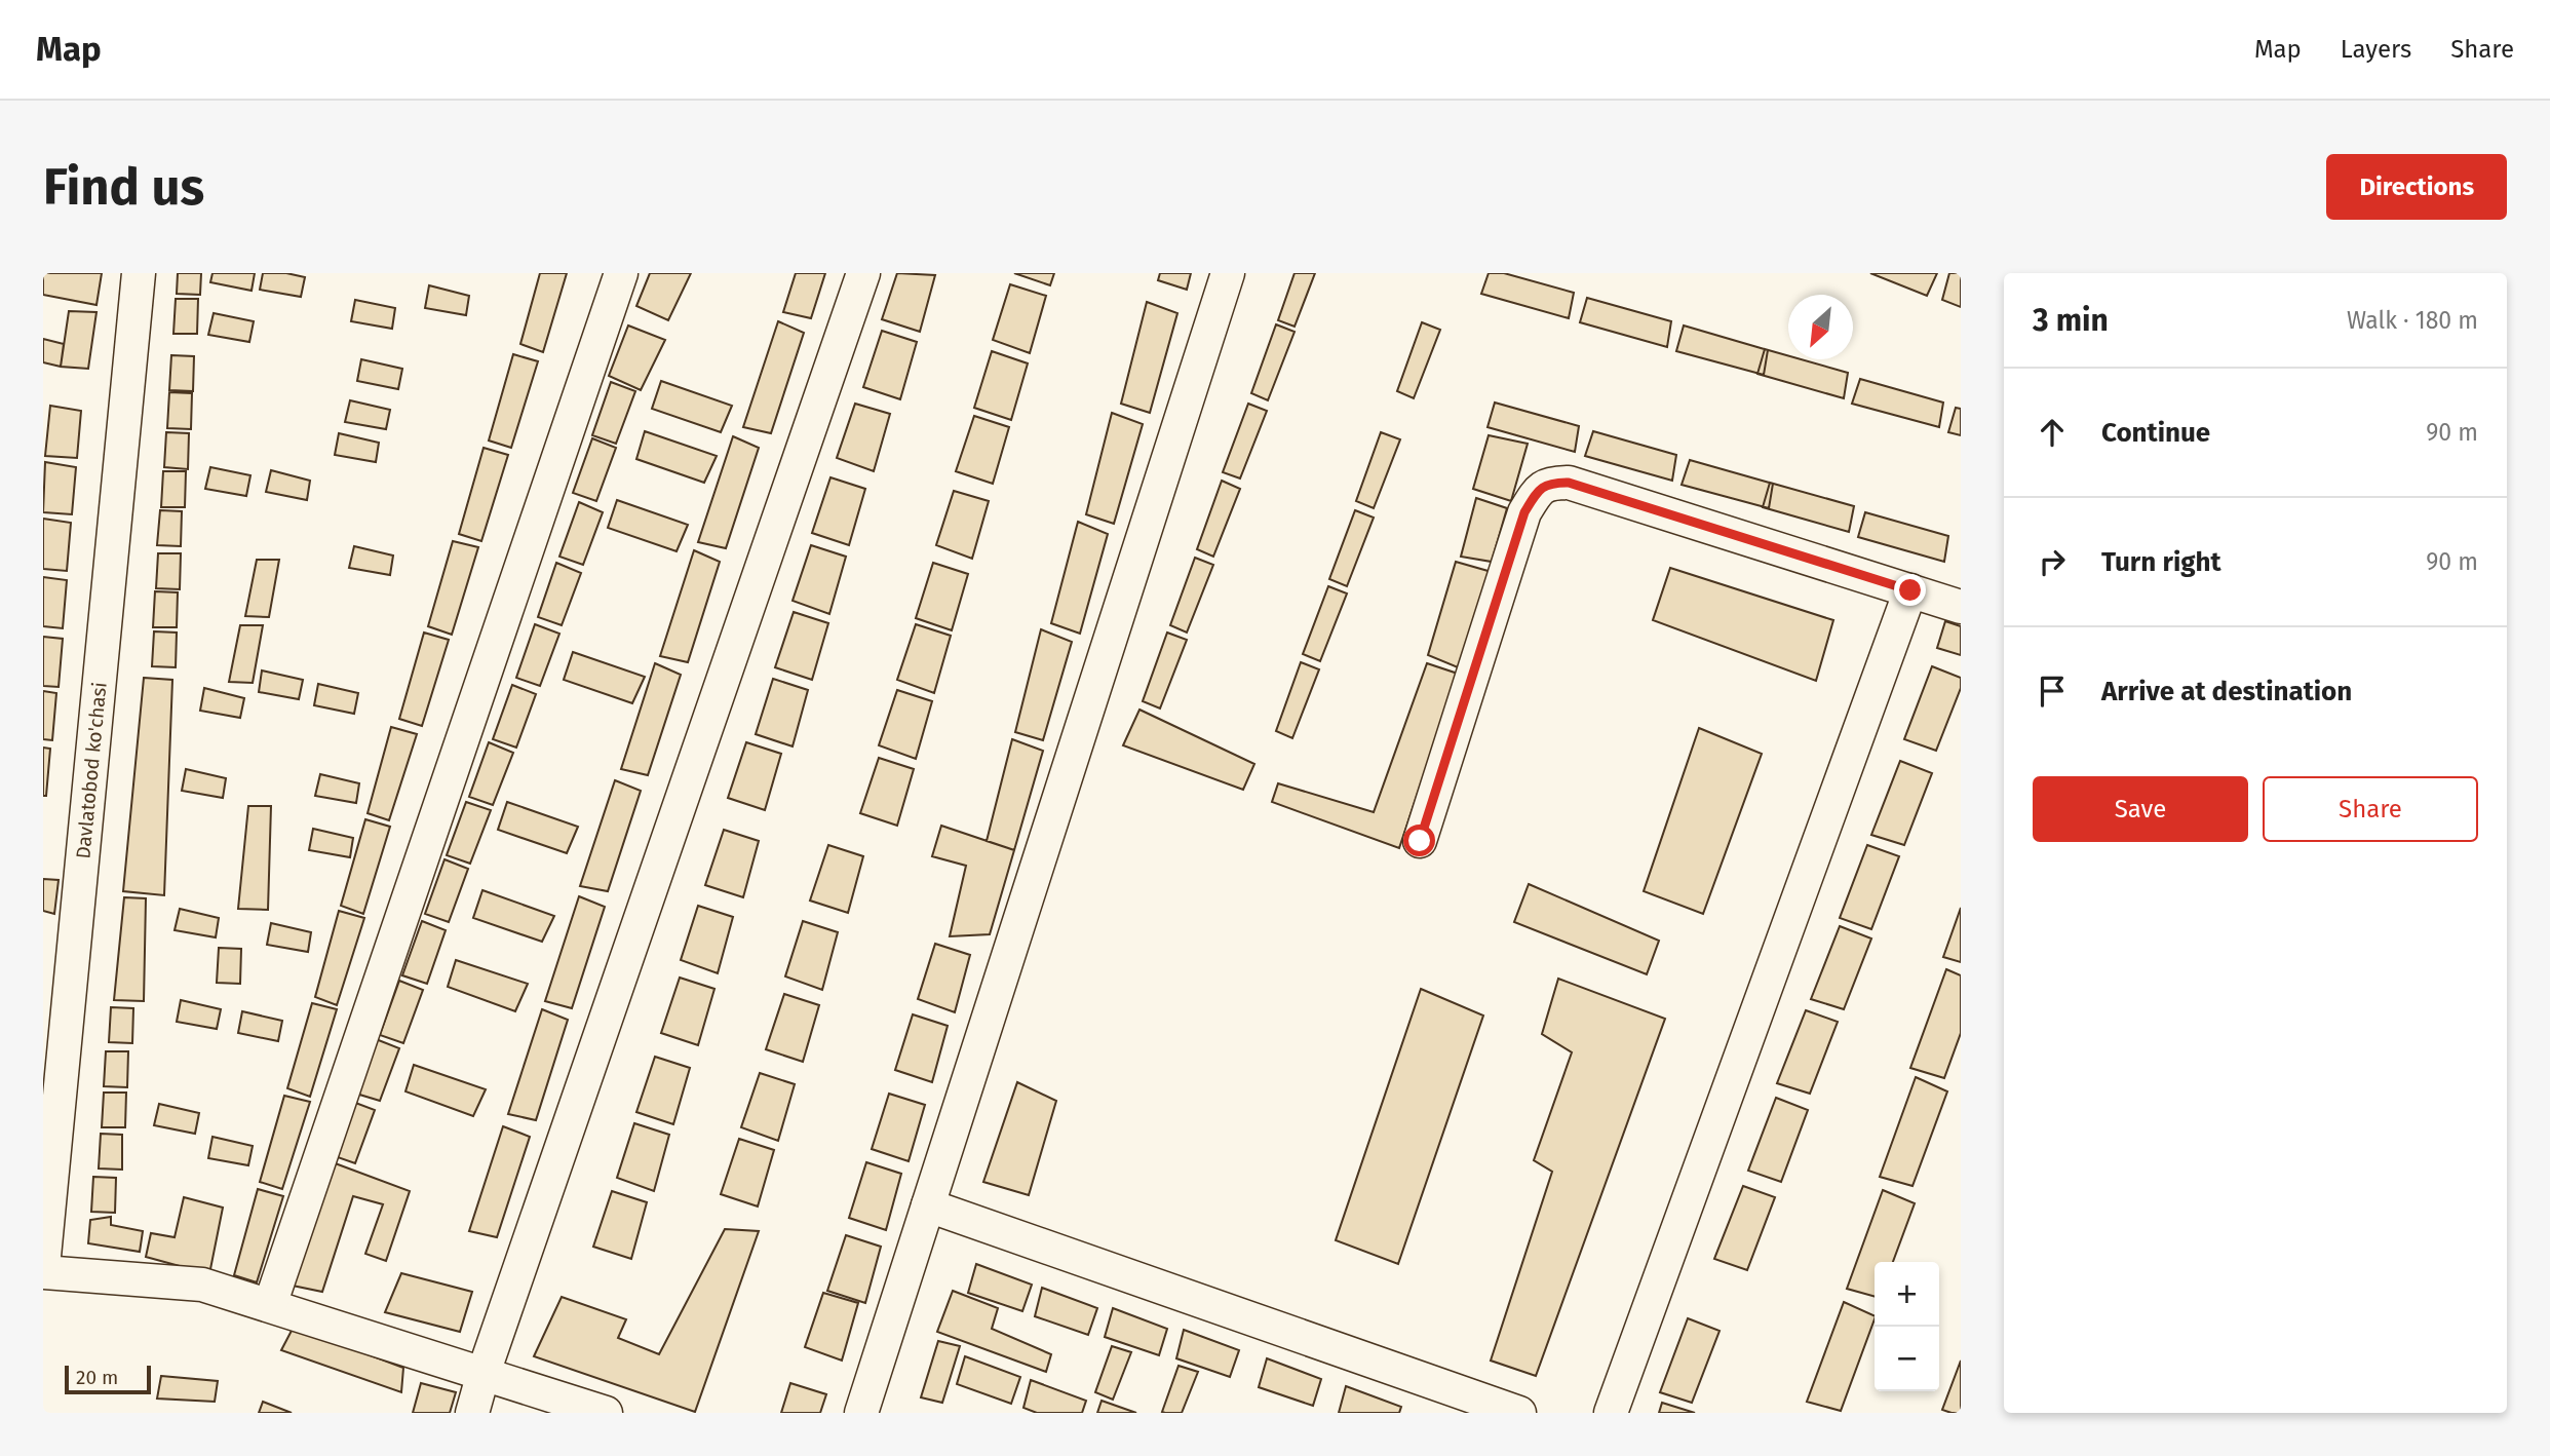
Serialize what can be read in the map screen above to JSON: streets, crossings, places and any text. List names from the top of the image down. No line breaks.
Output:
{"streets":{"street":["Davlatobod ko'chasi"]},"scale_bar":"20 m","north":"bottom left","page":{"header":"Map","nav":["Map","Layers","Share"],"buttons":["Directions",["Save","Share"]],"title":"Find us","heading":["3 min","Walk · 180 m"],"list":[["Continue","90 m"],["Turn right","90 m"],"Arrive at destination"],"map_buttons":["+","−"],"scale":"20 m"}}
